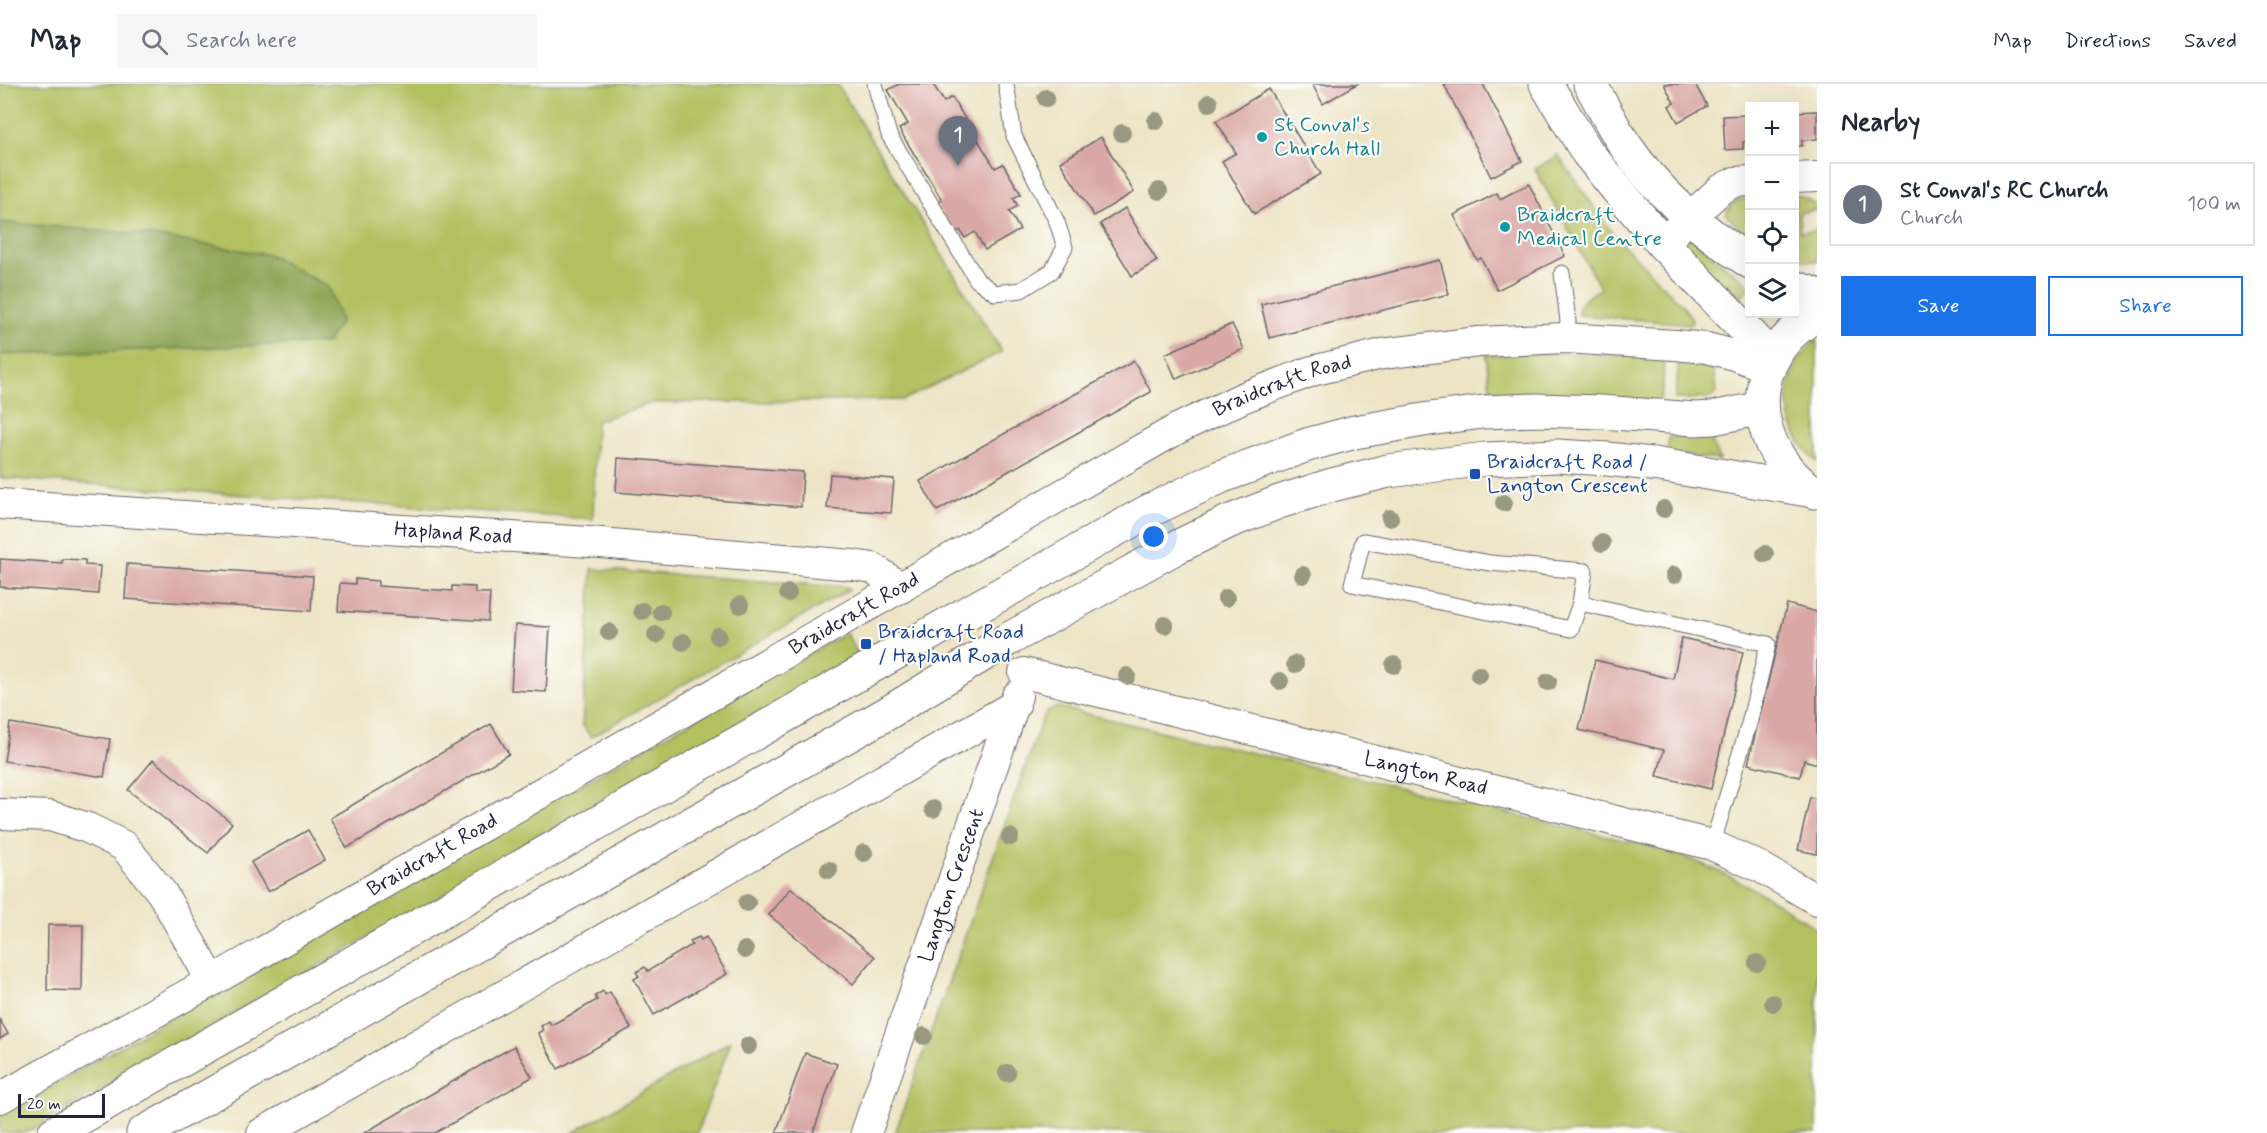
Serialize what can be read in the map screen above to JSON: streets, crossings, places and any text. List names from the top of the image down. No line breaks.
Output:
{"streets":{"street":["Braidcraft Road","Hapland Road","Langton Road","Langton Crescent"]},"crossings":[["Braidcraft Road","Hapland Road"],["Langton Road","Langton Crescent"]],"places":{"other":["St Conval's Church Hall","Braidcraft Medical Centre"],"transit":["Braidcraft Road / Langton Crescent","Braidcraft Road / Hapland Road"]},"scale_bar":"20 m","page":{"header":"Map","search":"Search here","nav":["Map","Directions","Saved"],"heading":"Nearby","map_buttons":["+","−"],"pins":"1","list":[{"mark":"1","name":"St Conval's RC Church","note":"Church","value":"100 m"}],"buttons":["Save","Share"],"scale":"20 m"}}
